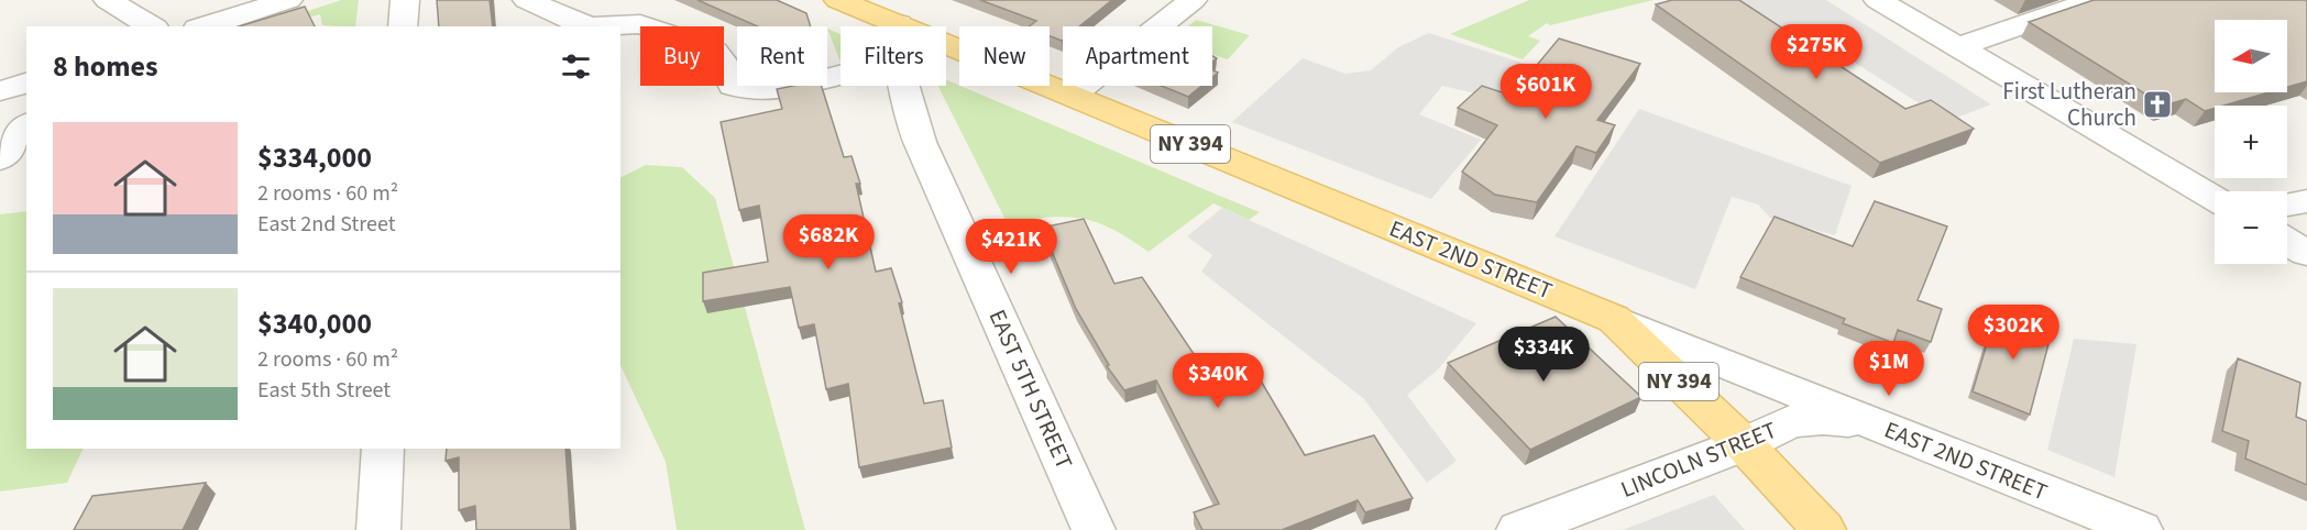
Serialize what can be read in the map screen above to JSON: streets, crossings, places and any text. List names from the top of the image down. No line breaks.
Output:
{"streets":{"main road":["NY 394","EAST 2ND STREET"],"street":["EAST 5TH STREET","LINCOLN STREET"]},"crossings":[["NY 394","EAST 2ND STREET"],["NY 394","LINCOLN STREET"],["EAST 2ND STREET","LINCOLN STREET"]],"places":{"church":["First Lutheran Church"]},"north":"left","page":{"map_buttons":["+","−"],"price":["$275K","$601K","$682K","$421K","$302K","$334K","$1M","$340K"],"chip":["Buy","Rent","Filters","New","Apartment"],"heading":"8 homes","list":[{"name":"$334,000","note":"2 rooms · 60 m² · East 2nd Street"},{"name":"$340,000","note":"2 rooms · 60 m² · East 5th Street"}]}}
